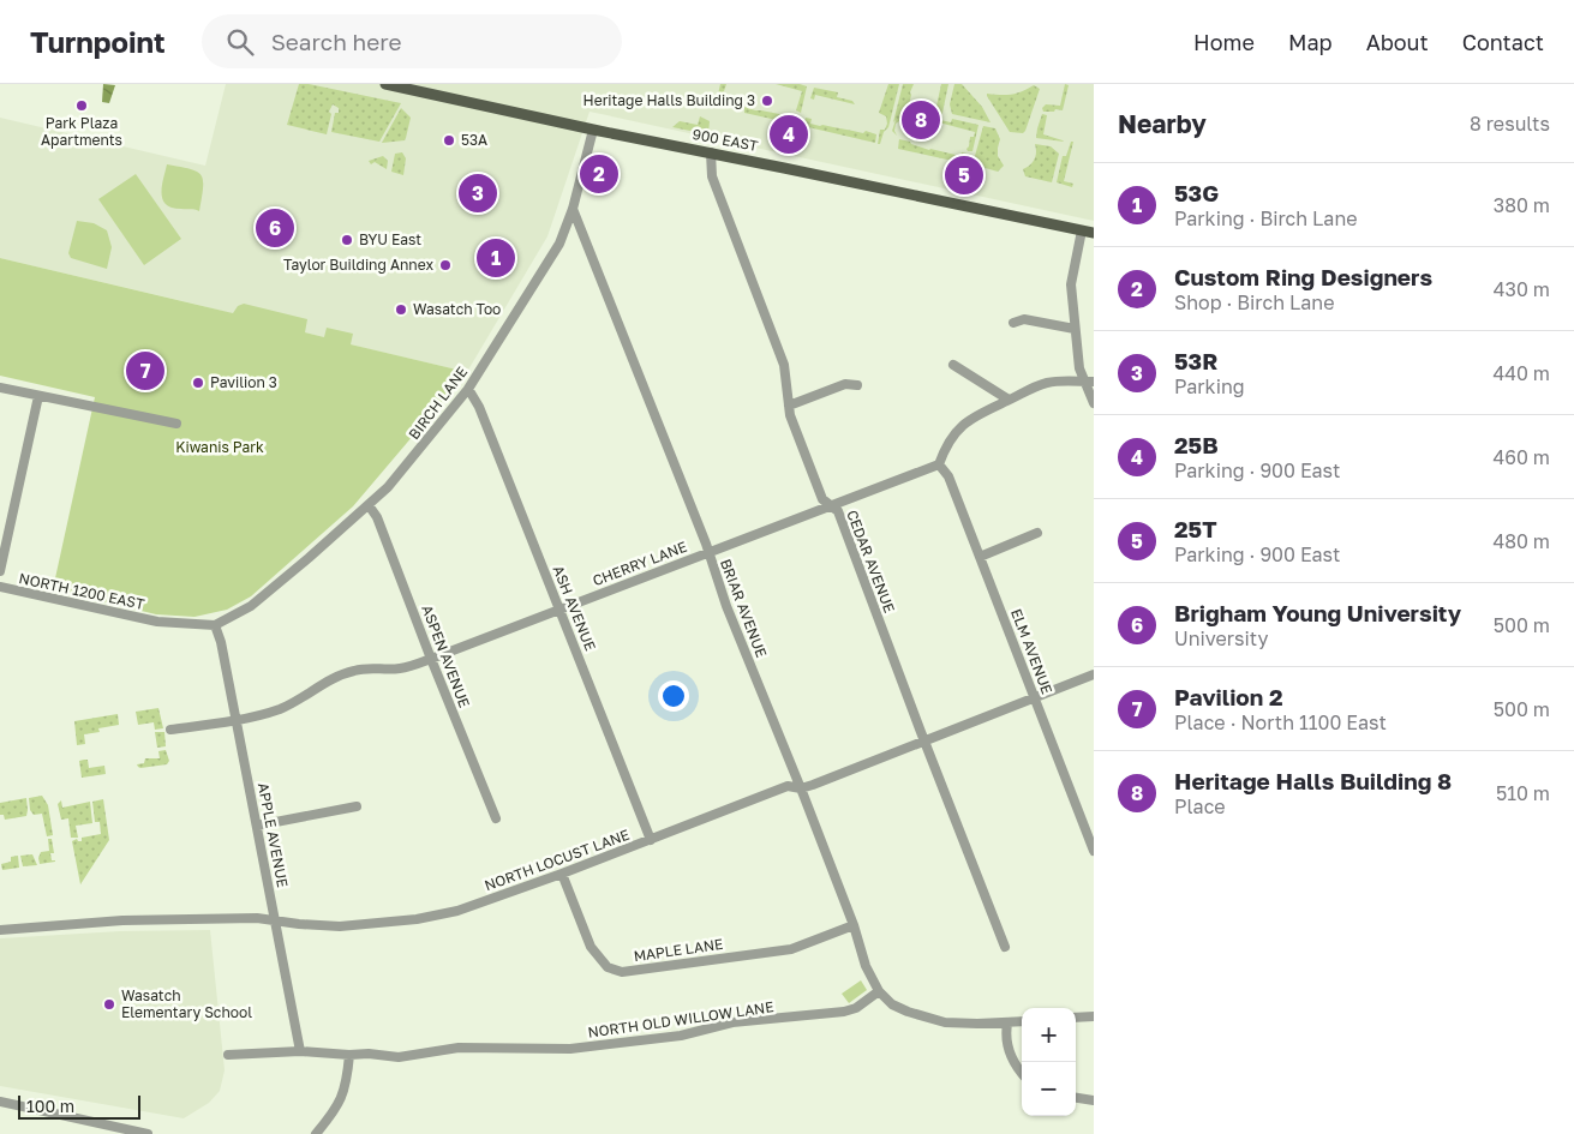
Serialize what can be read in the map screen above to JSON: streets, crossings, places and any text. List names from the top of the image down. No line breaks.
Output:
{"streets":{"main road":["900 EAST"],"street":["BIRCH LANE","CEDAR AVENUE","CHERRY LANE","NORTH 1200 EAST","ASH AVENUE","BRIAR AVENUE","ELM AVENUE","ASPEN AVENUE","APPLE AVENUE","NORTH LOCUST LANE","MAPLE LANE","NORTH OLD WILLOW LANE"]},"crossings":[["900 EAST","BIRCH LANE"],["900 EAST","CEDAR AVENUE"],["BIRCH LANE","NORTH 1200 EAST"],["BIRCH LANE","ASH AVENUE"],["BIRCH LANE","BRIAR AVENUE"],["BIRCH LANE","ASPEN AVENUE"],["BIRCH LANE","APPLE AVENUE"],["CEDAR AVENUE","CHERRY LANE"],["CEDAR AVENUE","NORTH LOCUST LANE"],["CHERRY LANE","ASH AVENUE"],["CHERRY LANE","BRIAR AVENUE"],["CHERRY LANE","ELM AVENUE"],["CHERRY LANE","ASPEN AVENUE"],["CHERRY LANE","APPLE AVENUE"],["NORTH 1200 EAST","APPLE AVENUE"],["ASH AVENUE","NORTH LOCUST LANE"],["BRIAR AVENUE","NORTH LOCUST LANE"],["BRIAR AVENUE","MAPLE LANE"],["BRIAR AVENUE","NORTH OLD WILLOW LANE"],["ELM AVENUE","NORTH LOCUST LANE"],["APPLE AVENUE","NORTH LOCUST LANE"],["APPLE AVENUE","NORTH OLD WILLOW LANE"],["NORTH LOCUST LANE","MAPLE LANE"]],"parks":["Kiwanis Park"],"places":["Heritage Halls Building 3","Park Plaza Apartments","53A","BYU East","Taylor Building Annex","Wasatch Too","Pavilion 3","Wasatch Elementary School"],"scale_bar":"100 m","page":{"header":"Turnpoint","search":"Search here","nav":["Home","Map","About","Contact"],"heading":["Nearby","8 results"],"pins":["8","4","2","5","3","6","1","7"],"list":[{"mark":"1","name":"53G","note":"Parking · Birch Lane","value":"380 m"},{"mark":"2","name":"Custom Ring Designers","note":"Shop · Birch Lane","value":"430 m"},{"mark":"3","name":"53R","note":"Parking","value":"440 m"},{"mark":"4","name":"25B","note":"Parking · 900 East","value":"460 m"},{"mark":"5","name":"25T","note":"Parking · 900 East","value":"480 m"},{"mark":"6","name":"Brigham Young University","note":"University","value":"500 m"},{"mark":"7","name":"Pavilion 2","note":"Place · North 1100 East","value":"500 m"},{"mark":"8","name":"Heritage Halls Building 8","note":"Place","value":"510 m"}],"map_buttons":["+","−"],"scale":"100 m"}}
